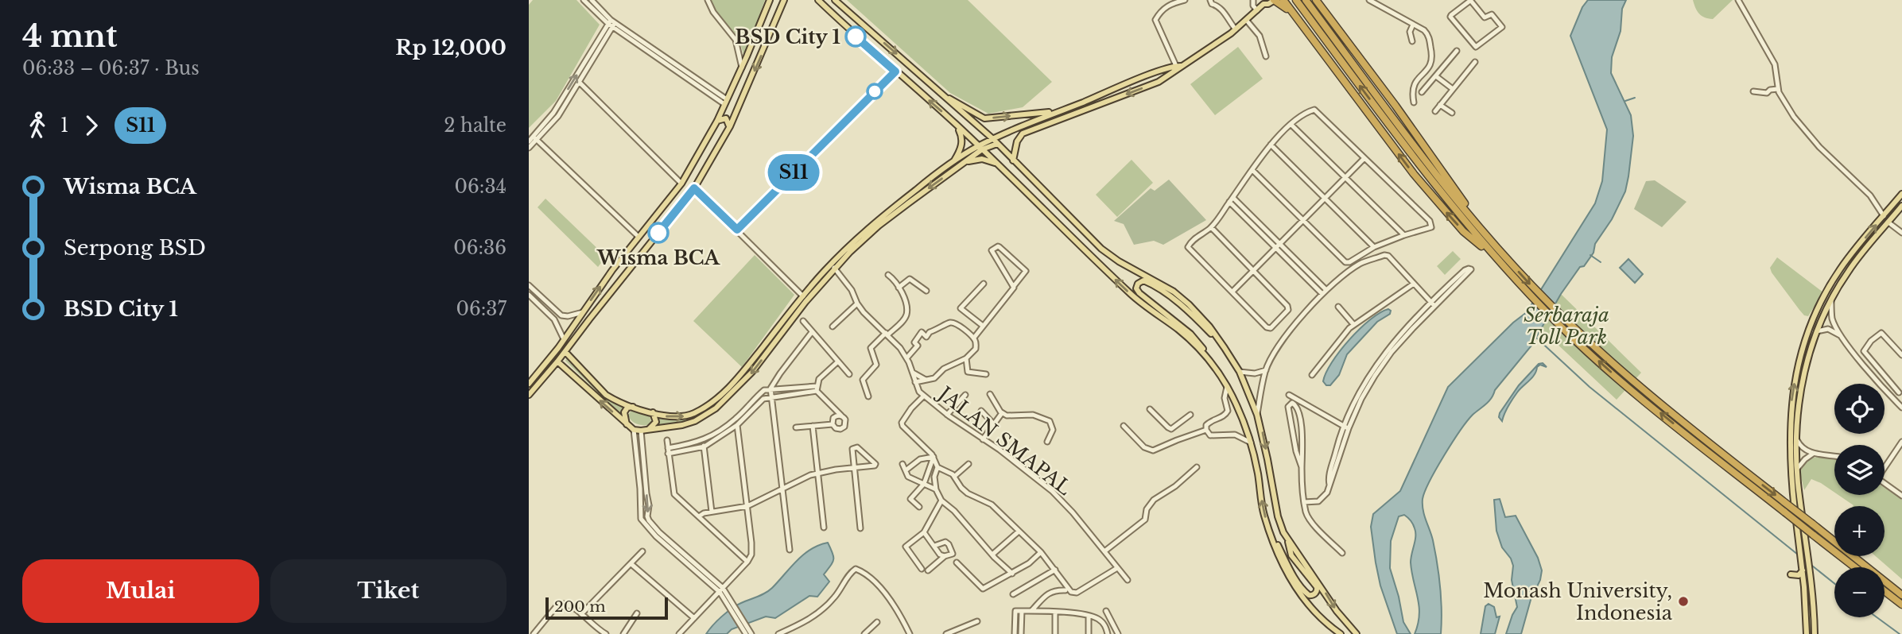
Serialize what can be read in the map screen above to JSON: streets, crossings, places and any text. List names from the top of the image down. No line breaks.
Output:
{"streets":{"street":["JALAN SMAPAL"]},"parks":["Serbaraja Toll Park"],"places":["BSD City 1","Wisma BCA","Monash University, Indonesia"],"lines":["bus line S11"],"scale_bar":"200 m","page":{"heading":["4 mnt","06:33 – 06:37 · Bus","Rp 12,000"],"on_map":"S11","legs":["1","S11","2 halte"],"list":[{"name":"Wisma BCA","value":"06:34"},{"name":"Serpong BSD","value":"06:36"},{"name":"BSD City 1","value":"06:37"}],"map_buttons":["+","−"],"buttons":["Mulai","Tiket"],"scale":"200 m"}}
